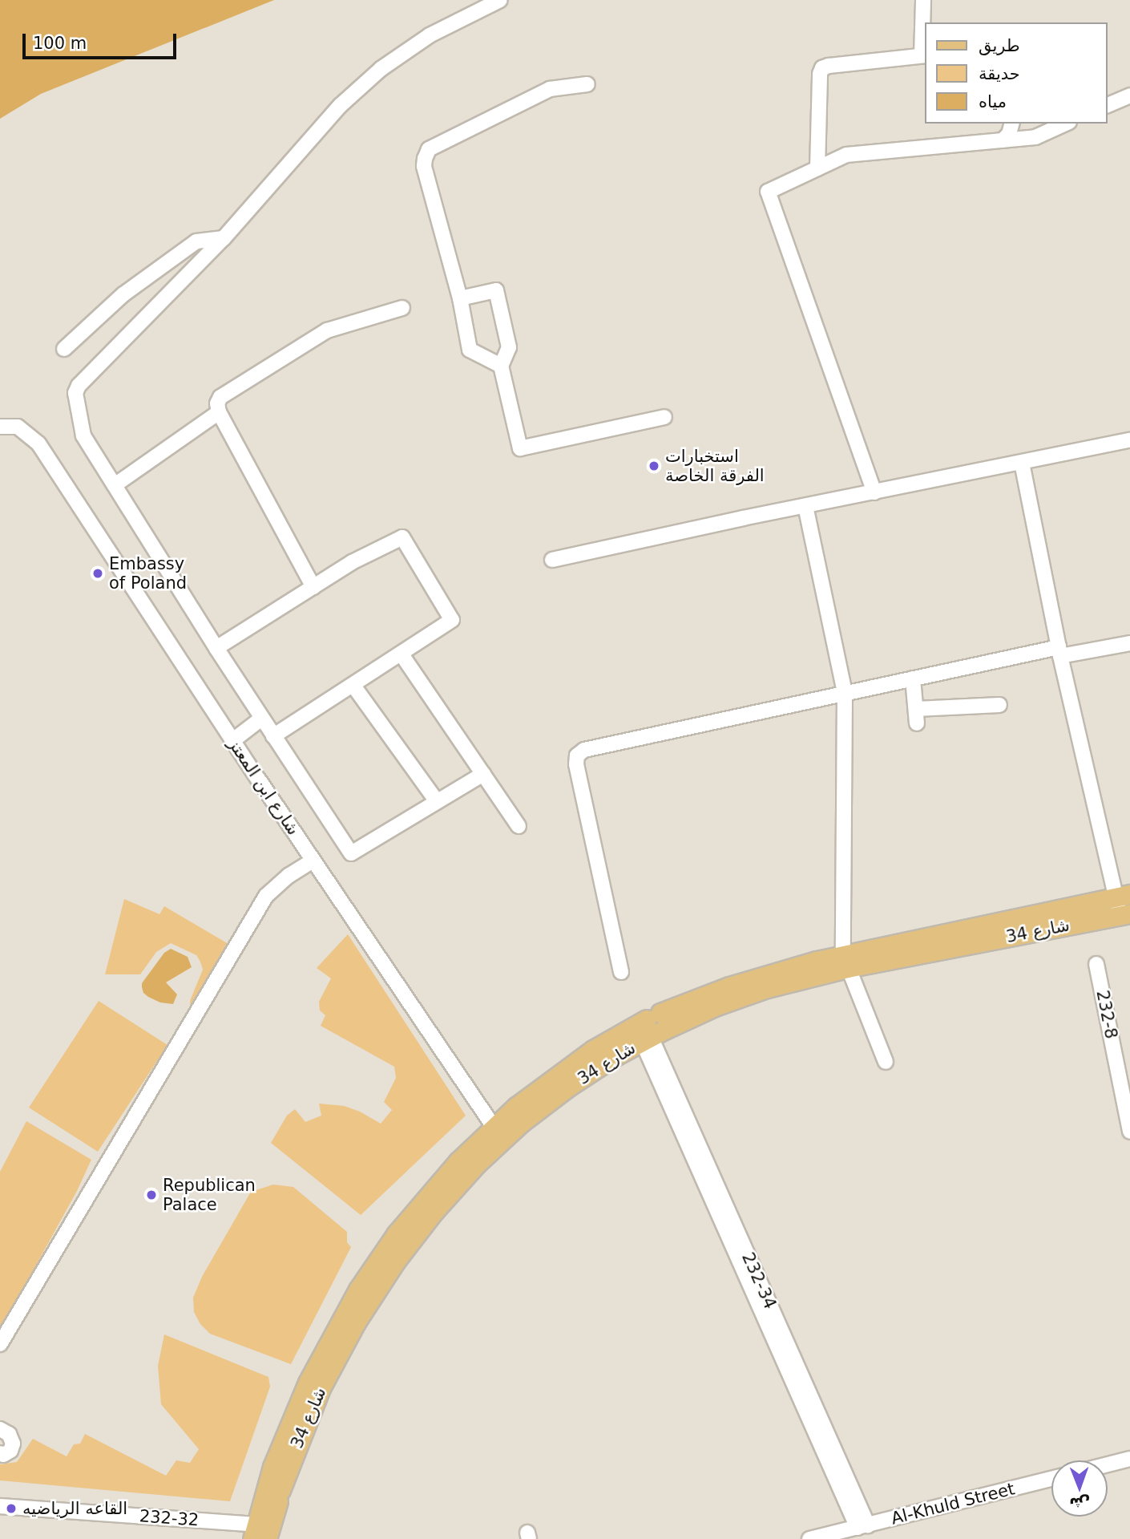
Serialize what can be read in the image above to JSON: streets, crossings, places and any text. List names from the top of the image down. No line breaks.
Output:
{"streets":{"main road":["شارع 34"],"street":["شارع ابن المعتز","232-8","232-34","Al-Khuld Street","232-32"]},"crossings":[["شارع ابن المعتز","شارع 34"],["شارع 34","232-34"],["شارع 34","232-32"],["232-34","Al-Khuld Street"]],"places":["استخبارات الفرقة الخاصة","Embassy of Poland","Republican Palace","القاعه الرياضيه"],"legend":["طريق","حديقة","مياه"],"scale_bar":"100 m","north":"bottom"}
